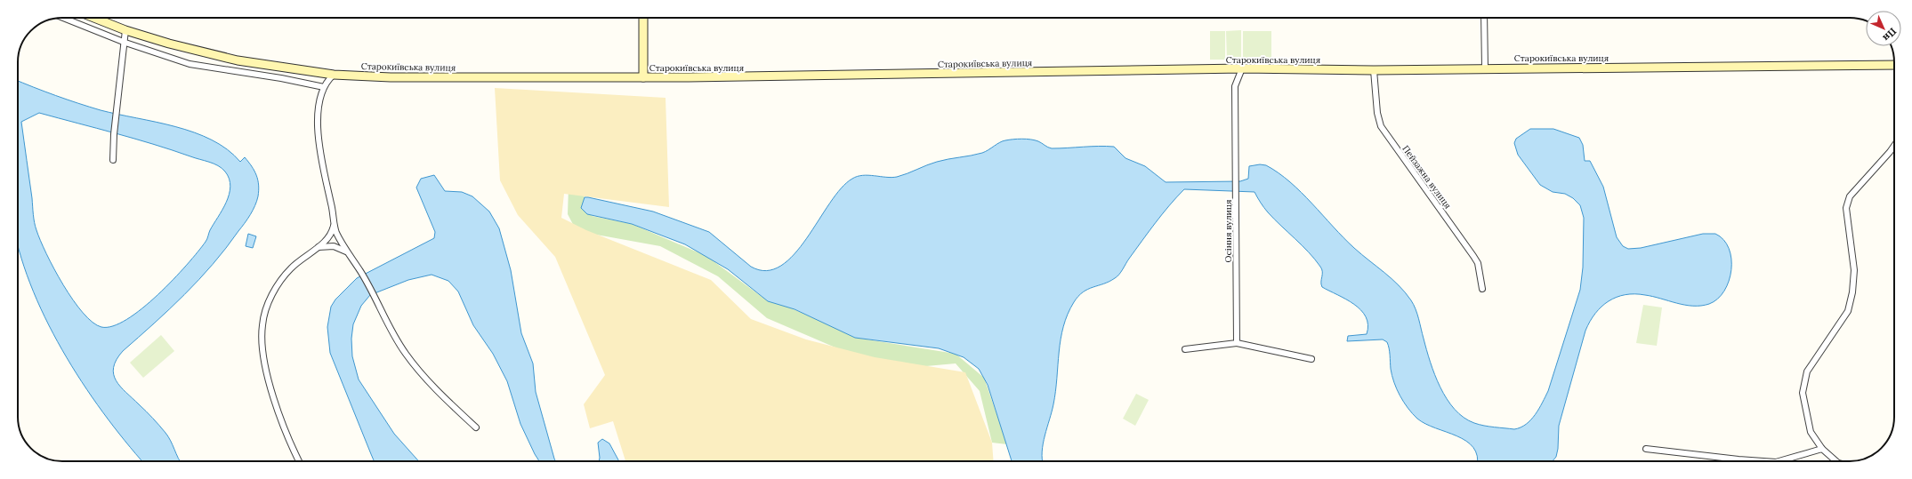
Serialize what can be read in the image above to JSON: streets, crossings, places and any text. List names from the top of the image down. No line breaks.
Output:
{"streets":{"street":["Старокиївська вулиця","Пейзажна вулиця","Осіння вулиця"]},"crossings":[["Старокиївська вулиця","Пейзажна вулиця"],["Старокиївська вулиця","Осіння вулиця"]],"north":"bottom right"}
